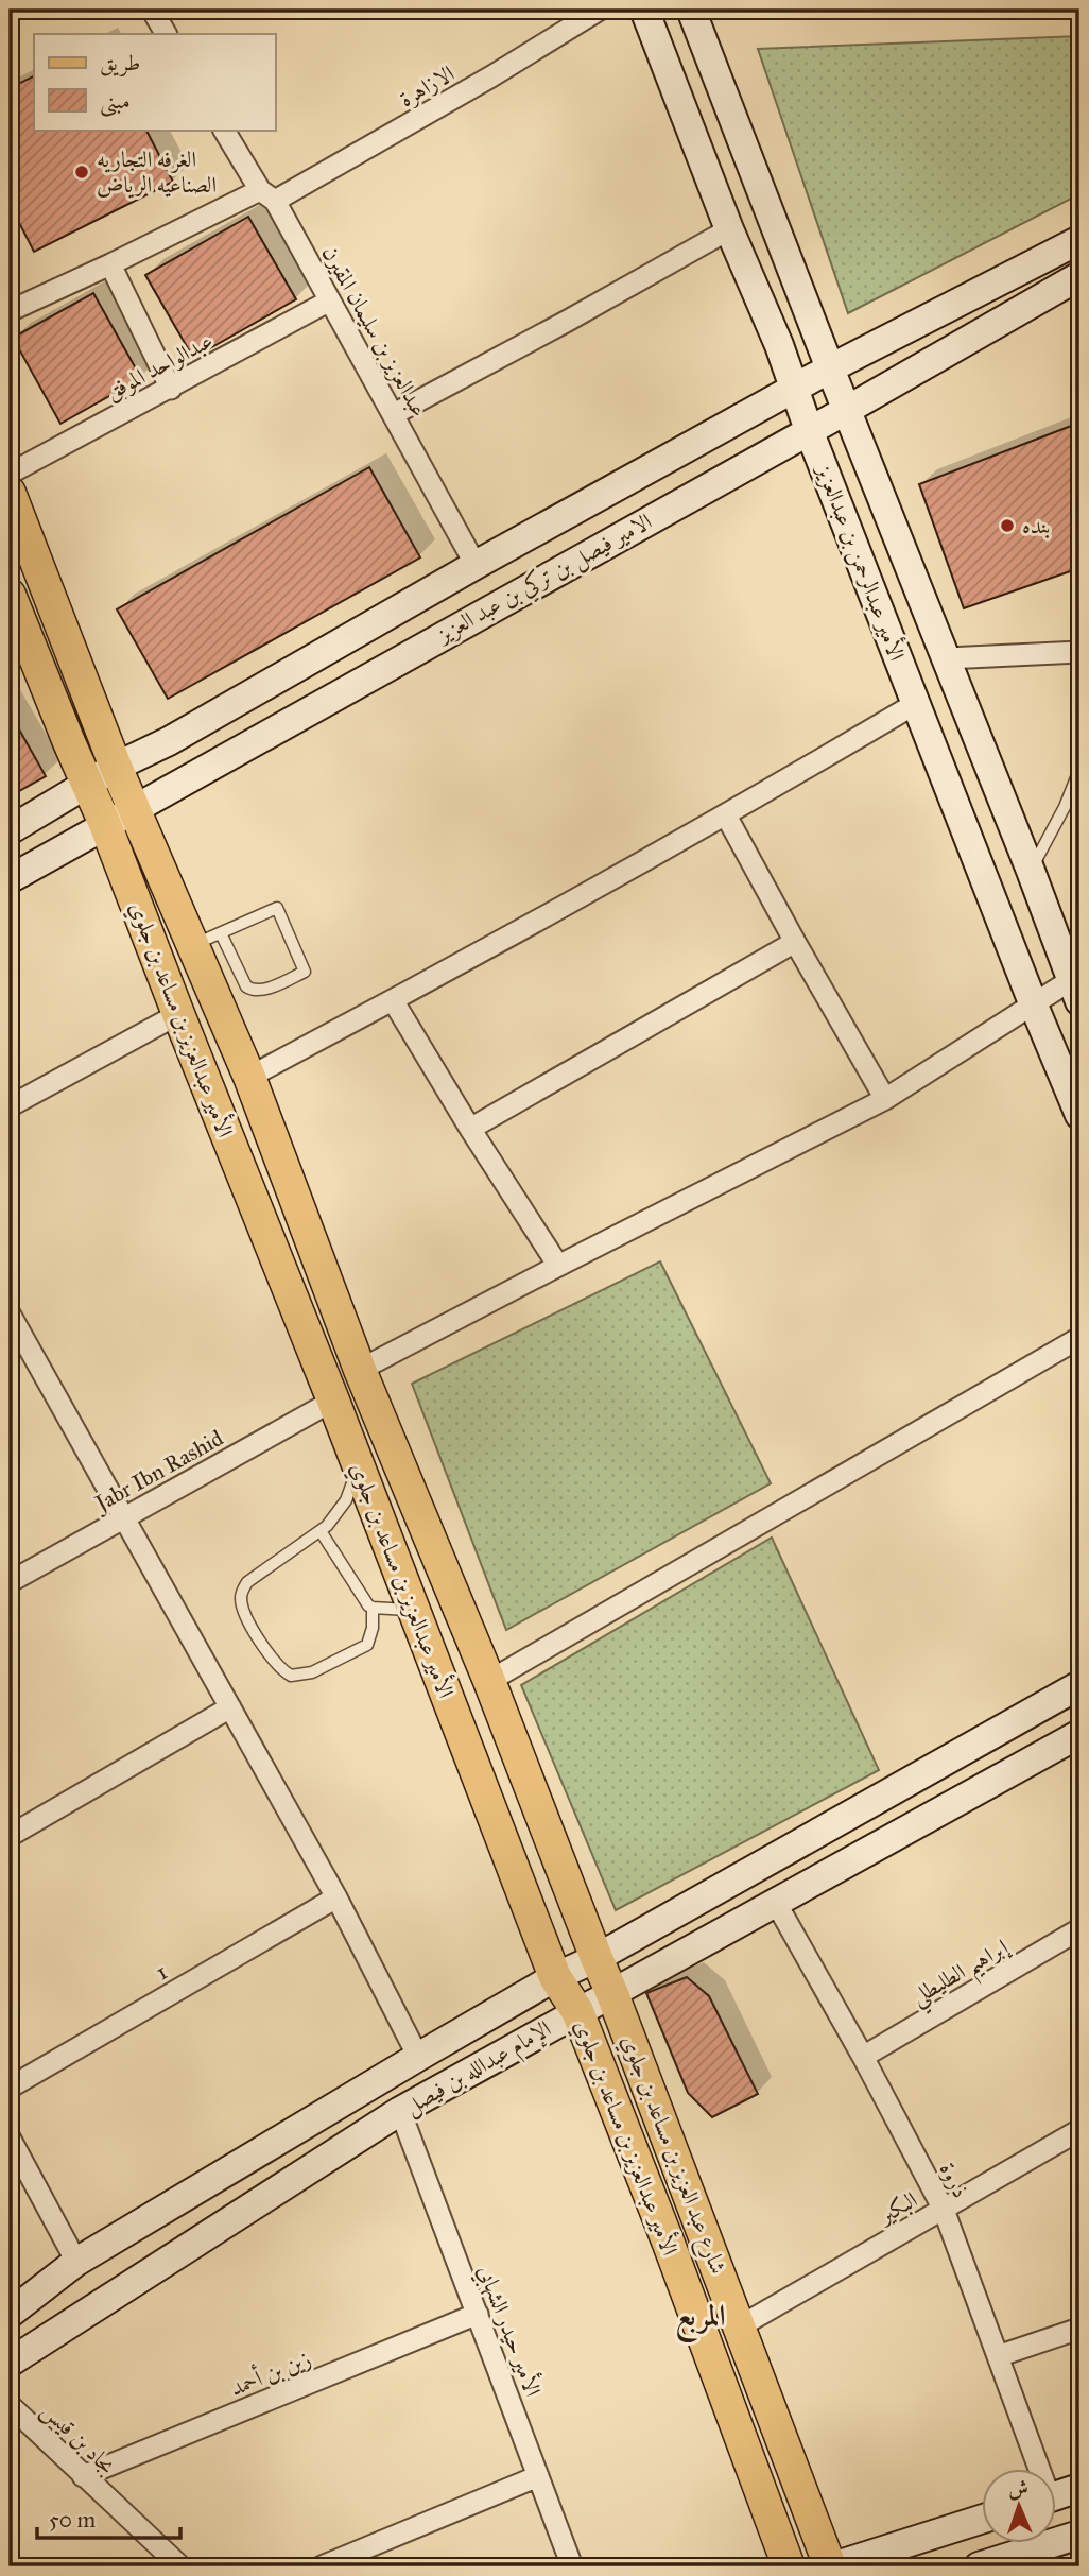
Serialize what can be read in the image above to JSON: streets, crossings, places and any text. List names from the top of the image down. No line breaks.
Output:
{"streets":{"main road":["الأمير عبدالعزيز بن مساعد بن جلوي","شارع عبد العزيز بن مساعد بن جلوي"],"street":["الازاهرة","عبدالعزيز بن سليمان المقيرن","عبدالواحد الموفق","الأمير عبدالرحمن بن عبدالعزيز","الامير فيصل بن تركي بن عبد العزيز","Jabr Ibn Rashid","1","إبراهيم الطليطلي","الإمام عبدالله بن فيصل","ذروة","البكير","الأمير حيدر الشهابي","زين بن أحمد","بجاد بن قيس"]},"crossings":[["الازاهرة","عبدالعزيز بن سليمان المقيرن"],["عبدالعزيز بن سليمان المقيرن","عبدالواحد الموفق"],["عبدالعزيز بن سليمان المقيرن","الامير فيصل بن تركي بن عبد العزيز"],["الأمير عبدالرحمن بن عبدالعزيز","الامير فيصل بن تركي بن عبد العزيز"],["الامير فيصل بن تركي بن عبد العزيز","الأمير عبدالعزيز بن مساعد بن جلوي"],["الأمير عبدالعزيز بن مساعد بن جلوي","Jabr Ibn Rashid"],["الأمير عبدالعزيز بن مساعد بن جلوي","الإمام عبدالله بن فيصل"],["الأمير عبدالعزيز بن مساعد بن جلوي","شارع عبد العزيز بن مساعد بن جلوي"],["إبراهيم الطليطلي","ذروة"],["الإمام عبدالله بن فيصل","شارع عبد العزيز بن مساعد بن جلوي"],["الإمام عبدالله بن فيصل","ذروة"],["الإمام عبدالله بن فيصل","الأمير حيدر الشهابي"],["شارع عبد العزيز بن مساعد بن جلوي","البكير"],["ذروة","البكير"],["الأمير حيدر الشهابي","زين بن أحمد"],["زين بن أحمد","بجاد بن قيس"]],"districts":["المربع"],"places":["الغرفه التجاريه الصناعيه الرياض","بنده"],"legend":["طريق","مبنى"],"scale_bar":"50 m","north":"top"}
